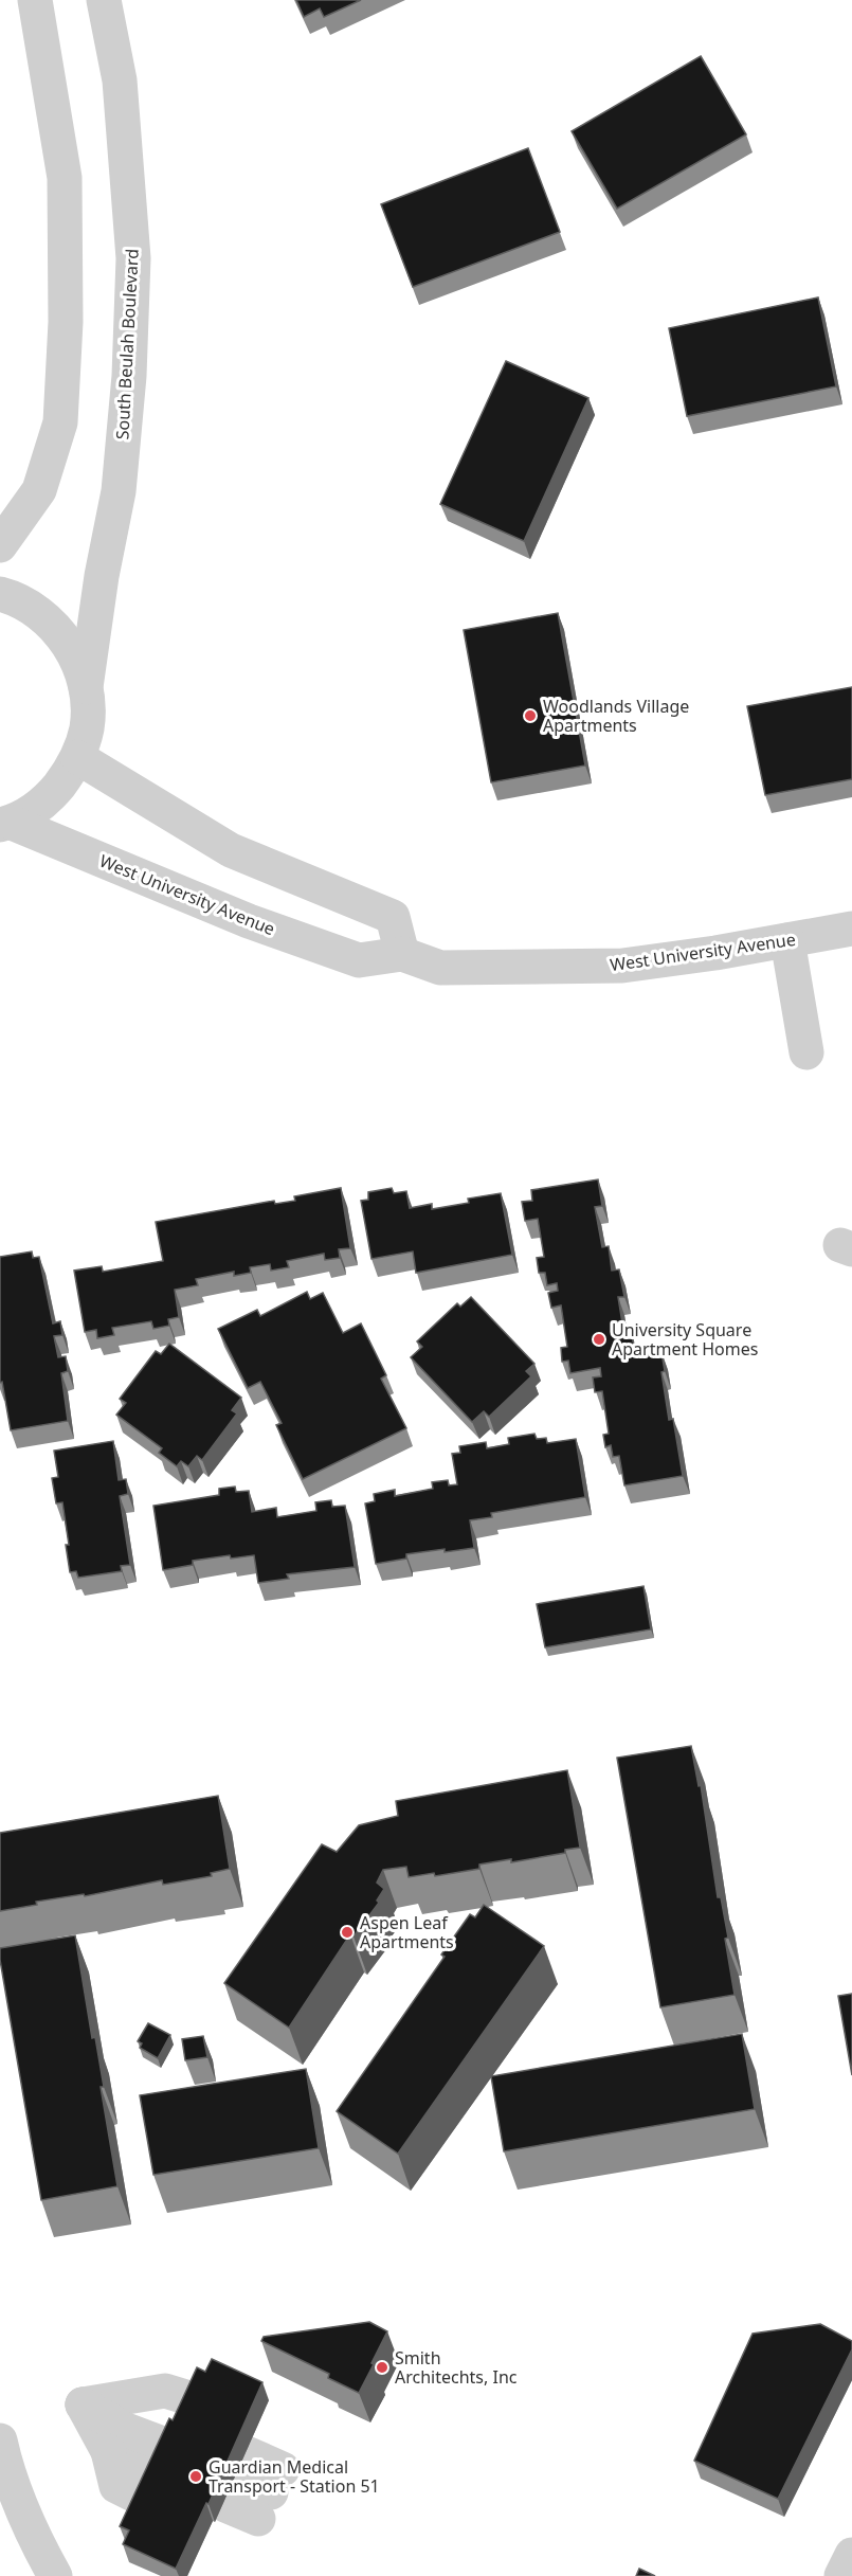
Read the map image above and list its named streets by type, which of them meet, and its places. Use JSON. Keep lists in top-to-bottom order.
{
  "streets": {
    "street": ["South Beulah Boulevard", "West University Avenue"]
  },
  "places": [
    "Woodlands Village Apartments",
    "University Square Apartment Homes",
    "Aspen Leaf Apartments",
    "Smith Architechts, Inc",
    "Guardian Medical Transport - Station 51"
  ]
}
